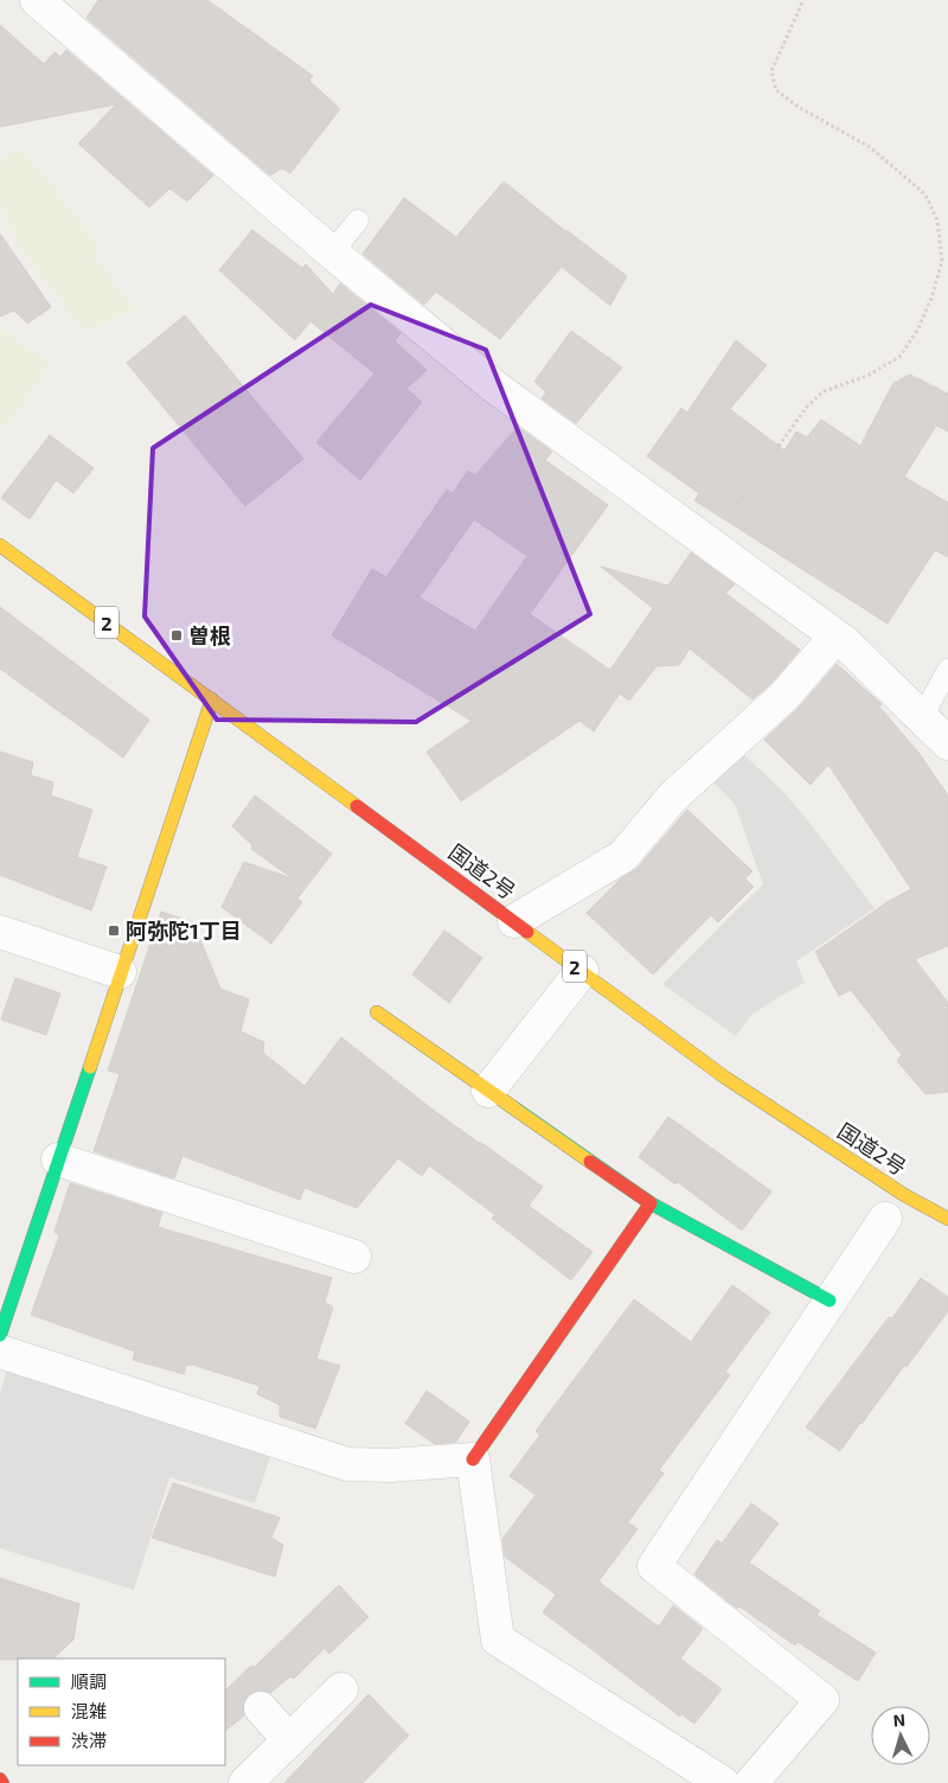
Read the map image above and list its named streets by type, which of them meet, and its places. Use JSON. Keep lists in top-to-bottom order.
{
  "streets": {
    "main road": ["2", "国道2号"]
  },
  "places": {
    "transit": ["曽根", "阿弥陀1丁目"]
  },
  "legend": ["順調", "混雑", "渋滞"],
  "north": "top"
}
